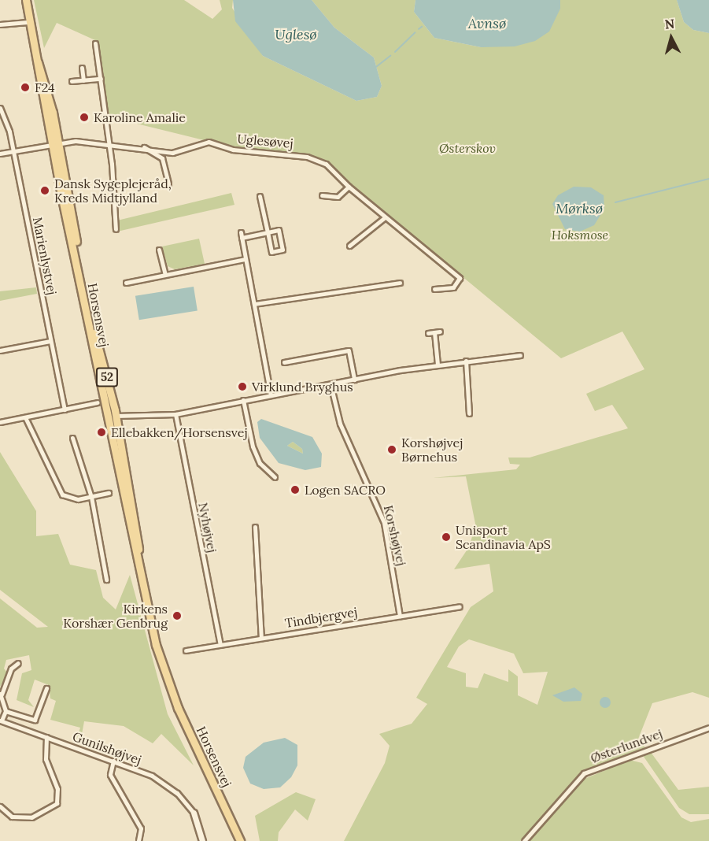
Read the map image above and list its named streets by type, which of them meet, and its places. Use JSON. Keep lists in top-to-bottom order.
{
  "streets": {
    "main road": ["Horsensvej", "52"],
    "street": [
      "Uglesøvej",
      "Marienlystvej",
      "Nyhøjvej",
      "Korshøjvej",
      "Tindbjergvej",
      "Østerlundvej",
      "Gunilshøjvej"
    ]
  },
  "crossings": [
    ["Uglesøvej", "Marienlystvej"],
    ["Uglesøvej", "Horsensvej"],
    ["Horsensvej", "52"],
    ["Nyhøjvej", "Tindbjergvej"],
    ["Korshøjvej", "Tindbjergvej"]
  ],
  "water": ["Avnsø", "Uglesø", "Mørksø"],
  "parks": ["Østerskov", "Hoksmose"],
  "places": [
    "F24",
    "Karoline Amalie",
    "Dansk Sygeplejeråd, Kreds Midtjylland",
    "Virklund Bryghus",
    "Ellebakken/Horsensvej",
    "Korshøjvej Børnehus",
    "Logen SACRO",
    "Unisport Scandinavia ApS",
    "Kirkens Korshær Genbrug"
  ],
  "north": "top"
}
